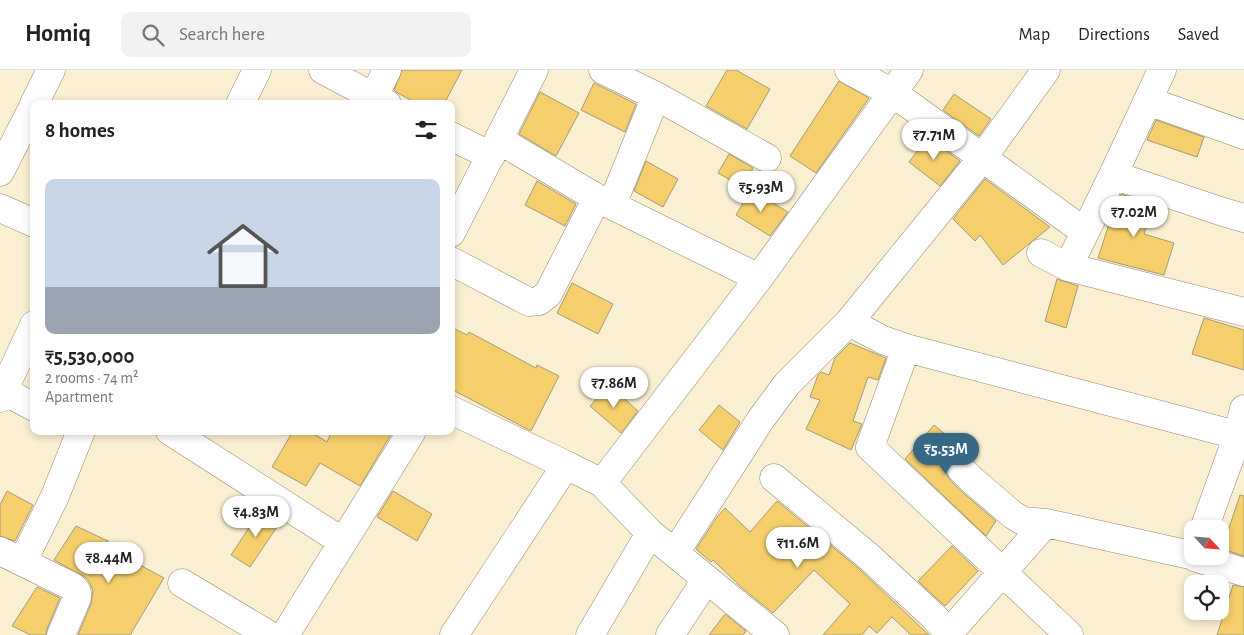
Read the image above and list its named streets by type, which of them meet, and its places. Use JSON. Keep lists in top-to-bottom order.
{
  "north": "bottom right",
  "page": {
    "header": "Homiq",
    "search": "Search here",
    "nav": ["Map", "Directions", "Saved"],
    "heading": "8 homes",
    "price": [
      "₹7.71M",
      "₹5.93M",
      "₹7.02M",
      "₹7.86M",
      "₹5.53M",
      "₹4.83M",
      "₹11.6M",
      "₹8.44M"
    ],
    "list": [
      {
        "name": "₹5,530,000",
        "note": "2 rooms · 74 m² · Apartment"
      }
    ]
  }
}
